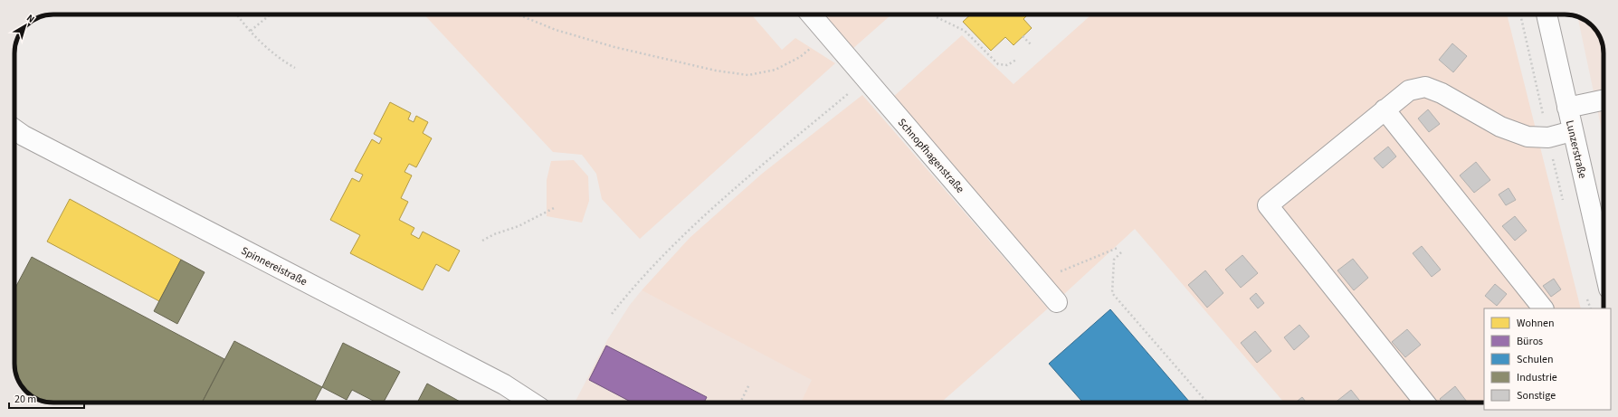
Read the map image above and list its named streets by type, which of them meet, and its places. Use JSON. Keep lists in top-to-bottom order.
{
  "streets": {
    "street": ["Lunzerstraße", "Schnopfhagenstraße", "Spinnereistraße"]
  },
  "legend": [
    "Wohnen",
    "Büros",
    "Schulen",
    "Industrie",
    "Sonstige"
  ],
  "scale_bar": "20 m",
  "north": "top right"
}
